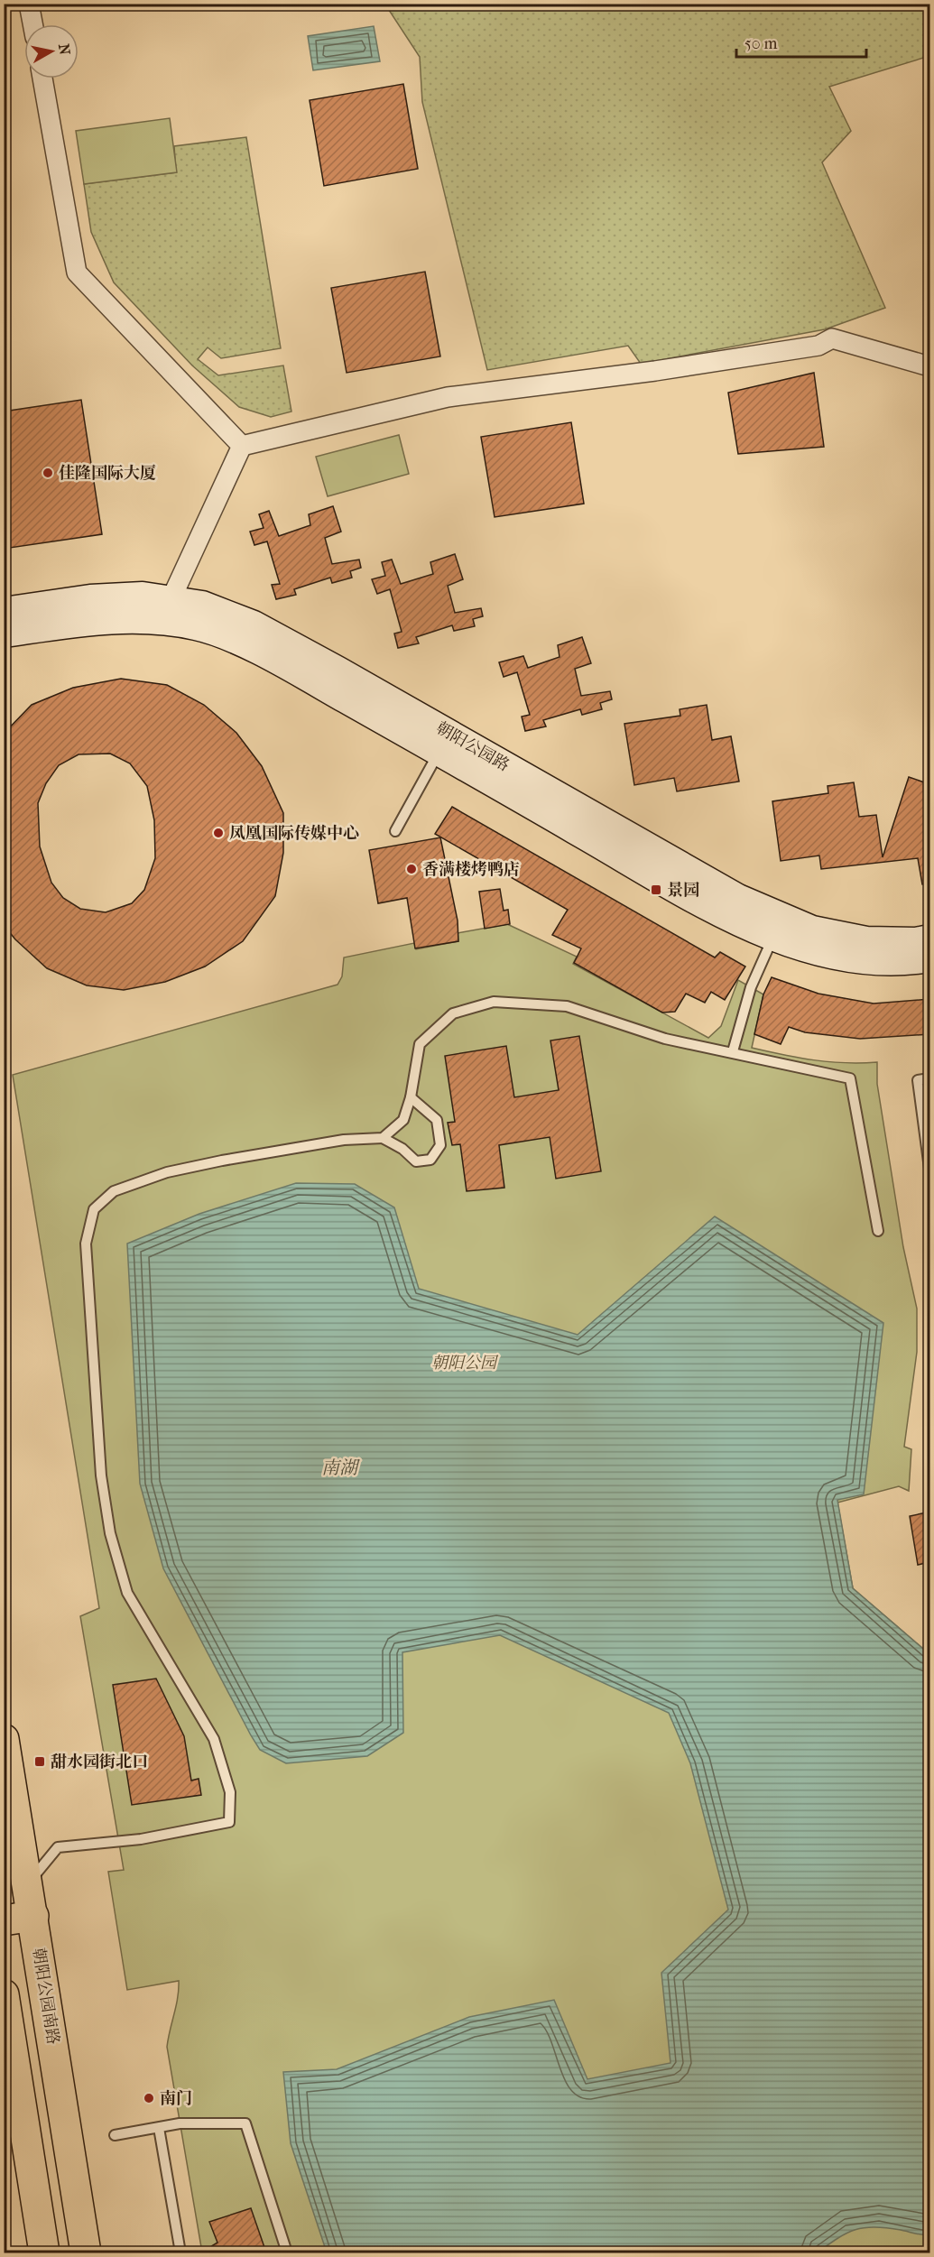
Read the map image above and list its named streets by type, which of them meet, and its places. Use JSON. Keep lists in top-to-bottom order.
{
  "streets": {
    "main road": ["朝阳公园路", "朝阳公园南路"]
  },
  "water": ["南湖"],
  "parks": ["朝阳公园"],
  "places": {
    "other": [
      "佳隆国际大厦",
      "凤凰国际传媒中心",
      "香满楼烤鸭店",
      "南门"
    ],
    "transit": ["景园", "甜水园街北口"]
  },
  "scale_bar": "50 m",
  "north": "right"
}
